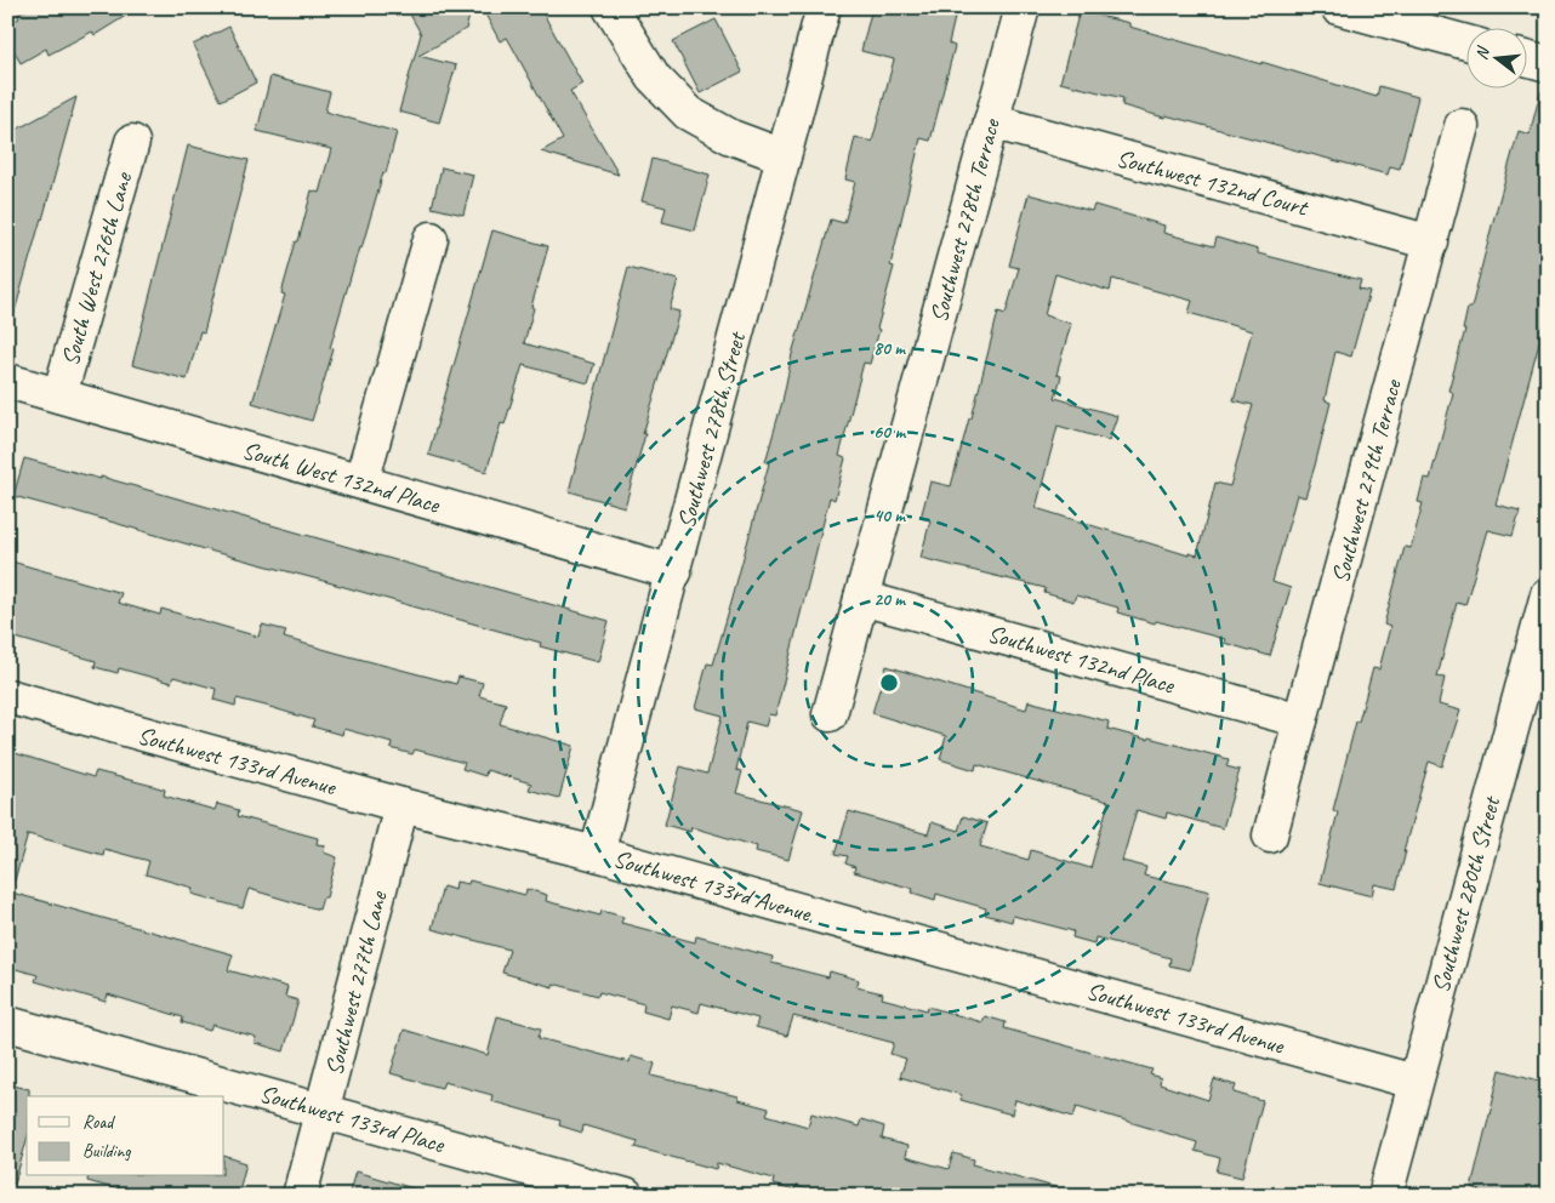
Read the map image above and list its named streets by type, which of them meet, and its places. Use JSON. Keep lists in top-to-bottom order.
{
  "streets": {
    "street": [
      "Southwest 132nd Court",
      "Southwest 278th Terrace",
      "South West 276th Lane",
      "Southwest 278th Street",
      "South West 132nd Place",
      "Southwest 279th Terrace",
      "Southwest 132nd Place",
      "Southwest 133rd Avenue",
      "Southwest 280th Street",
      "Southwest 277th Lane",
      "Southwest 133rd Place"
    ]
  },
  "crossings": [
    ["Southwest 132nd Court", "Southwest 278th Terrace"],
    ["Southwest 132nd Court", "Southwest 279th Terrace"],
    ["Southwest 278th Terrace", "Southwest 132nd Place"],
    ["South West 276th Lane", "South West 132nd Place"],
    ["Southwest 278th Street", "South West 132nd Place"],
    ["Southwest 278th Street", "Southwest 133rd Avenue"],
    ["Southwest 279th Terrace", "Southwest 132nd Place"],
    ["Southwest 133rd Avenue", "Southwest 280th Street"],
    ["Southwest 133rd Avenue", "Southwest 277th Lane"],
    ["Southwest 277th Lane", "Southwest 133rd Place"]
  ],
  "legend": ["Road", "Building"],
  "north": "left",
  "rings": [
    "80 m",
    "60 m",
    "40 m",
    "20 m"
  ]
}
